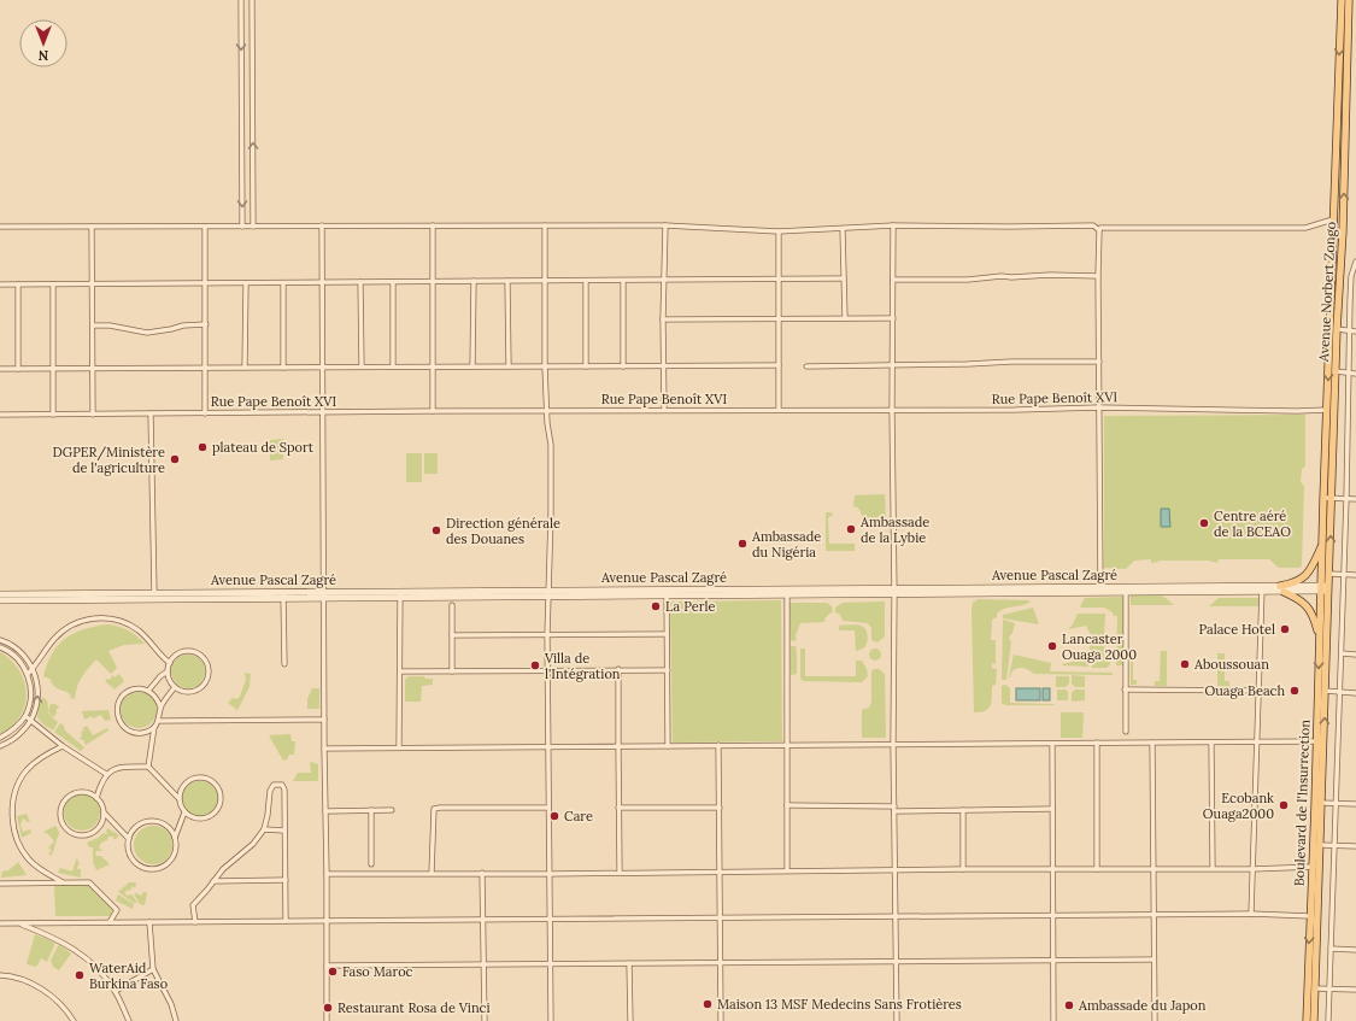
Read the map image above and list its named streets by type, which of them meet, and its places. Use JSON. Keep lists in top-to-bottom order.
{
  "streets": {
    "main road": ["Avenue Norbert Zongo", "Avenue Pascal Zagré", "Boulevard de l'Insurrection"],
    "street": ["Rue Pape Benoît XVI"]
  },
  "crossings": [
    ["Avenue Norbert Zongo", "Rue Pape Benoît XVI"],
    ["Avenue Norbert Zongo", "Avenue Pascal Zagré"],
    ["Avenue Norbert Zongo", "Boulevard de l'Insurrection"],
    ["Avenue Pascal Zagré", "Boulevard de l'Insurrection"]
  ],
  "places": [
    "plateau de Sport",
    "DGPER/Ministère de l'agriculture",
    "Centre aéré de la BCEAO",
    "Ambassade de la Lybie",
    "Direction générale des Douanes",
    "Ambassade du Nigéria",
    "La Perle",
    "Palace Hotel",
    "Lancaster Ouaga 2000",
    "Aboussouan",
    "Villa de l'Intégration",
    "Ouaga Beach",
    "Ecobank Ouaga2000",
    "Care",
    "Faso Maroc",
    "WaterAid Burkina Faso",
    "Maison 13 MSF Medecins Sans Frotières",
    "Ambassade du Japon",
    "Restaurant Rosa de Vinci"
  ],
  "north": "bottom"
}
